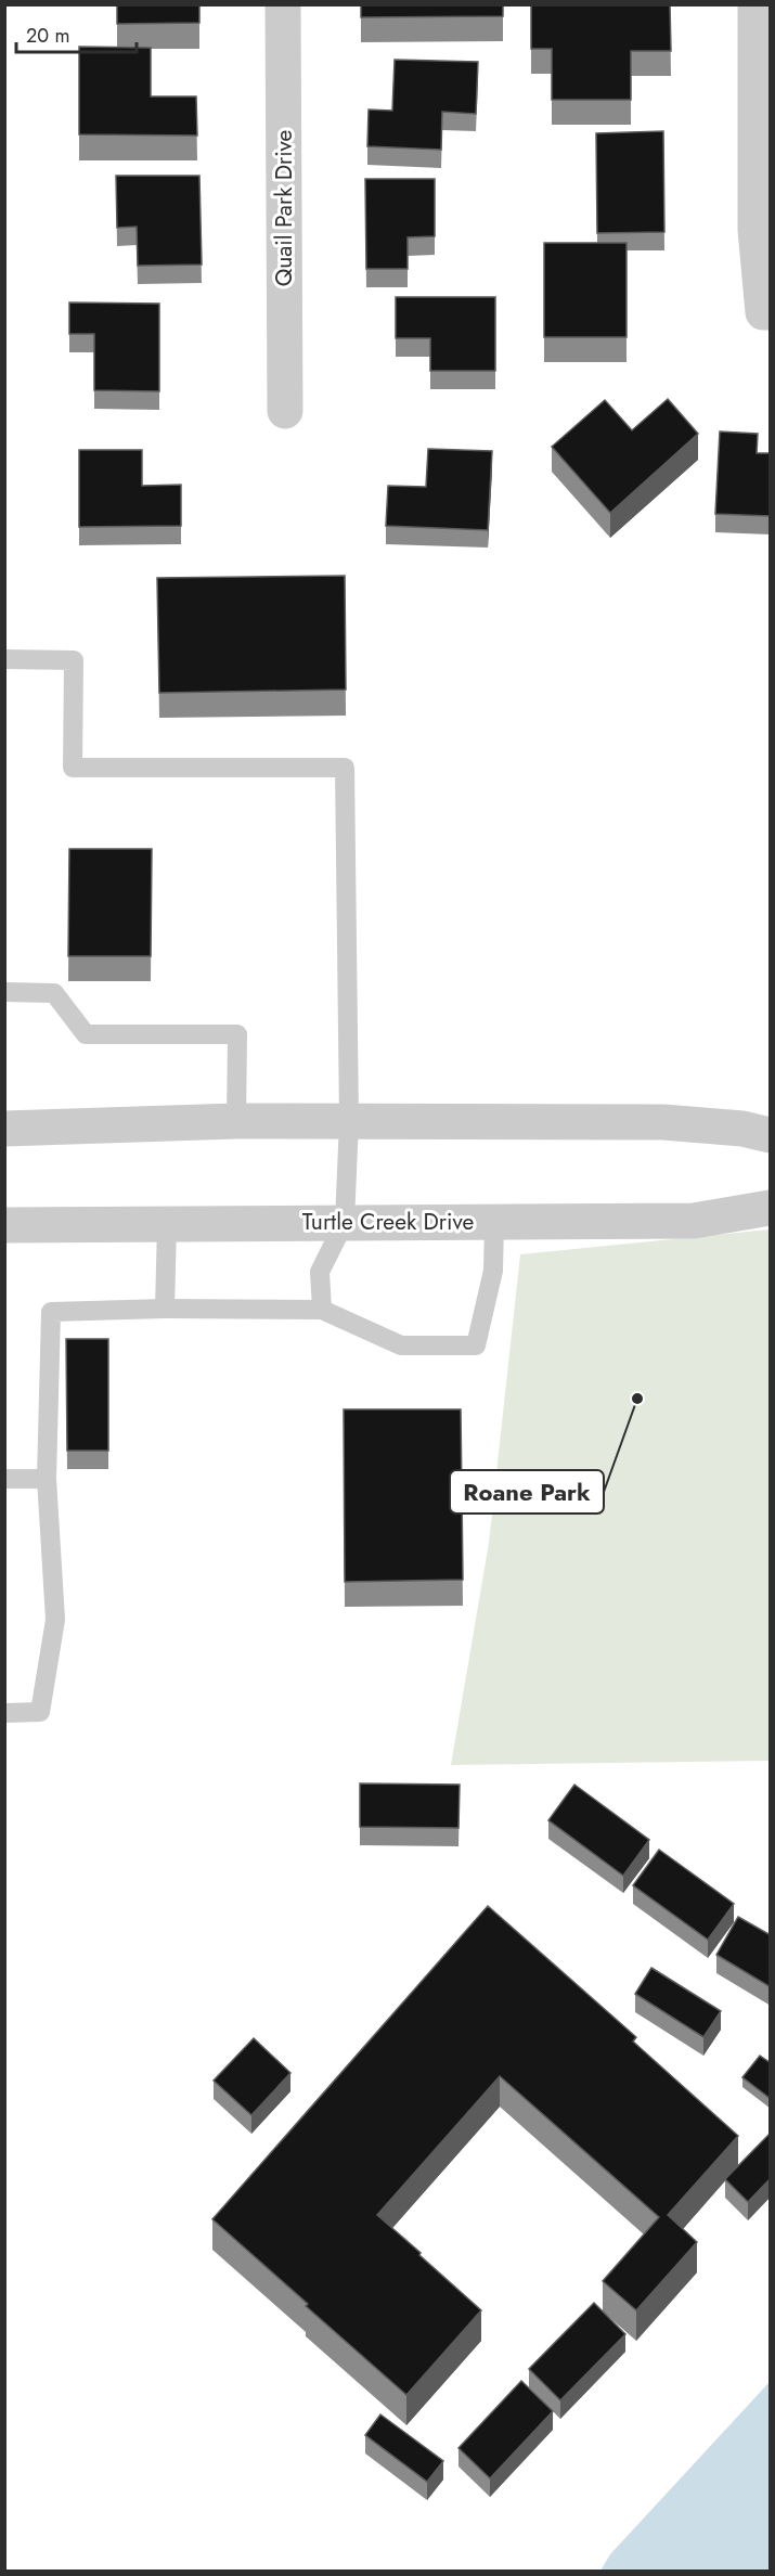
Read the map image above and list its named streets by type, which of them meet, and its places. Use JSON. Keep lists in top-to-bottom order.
{
  "streets": {
    "street": ["Quail Park Drive", "Turtle Creek Drive"]
  },
  "places": ["Roane Park"],
  "scale_bar": "20 m"
}
